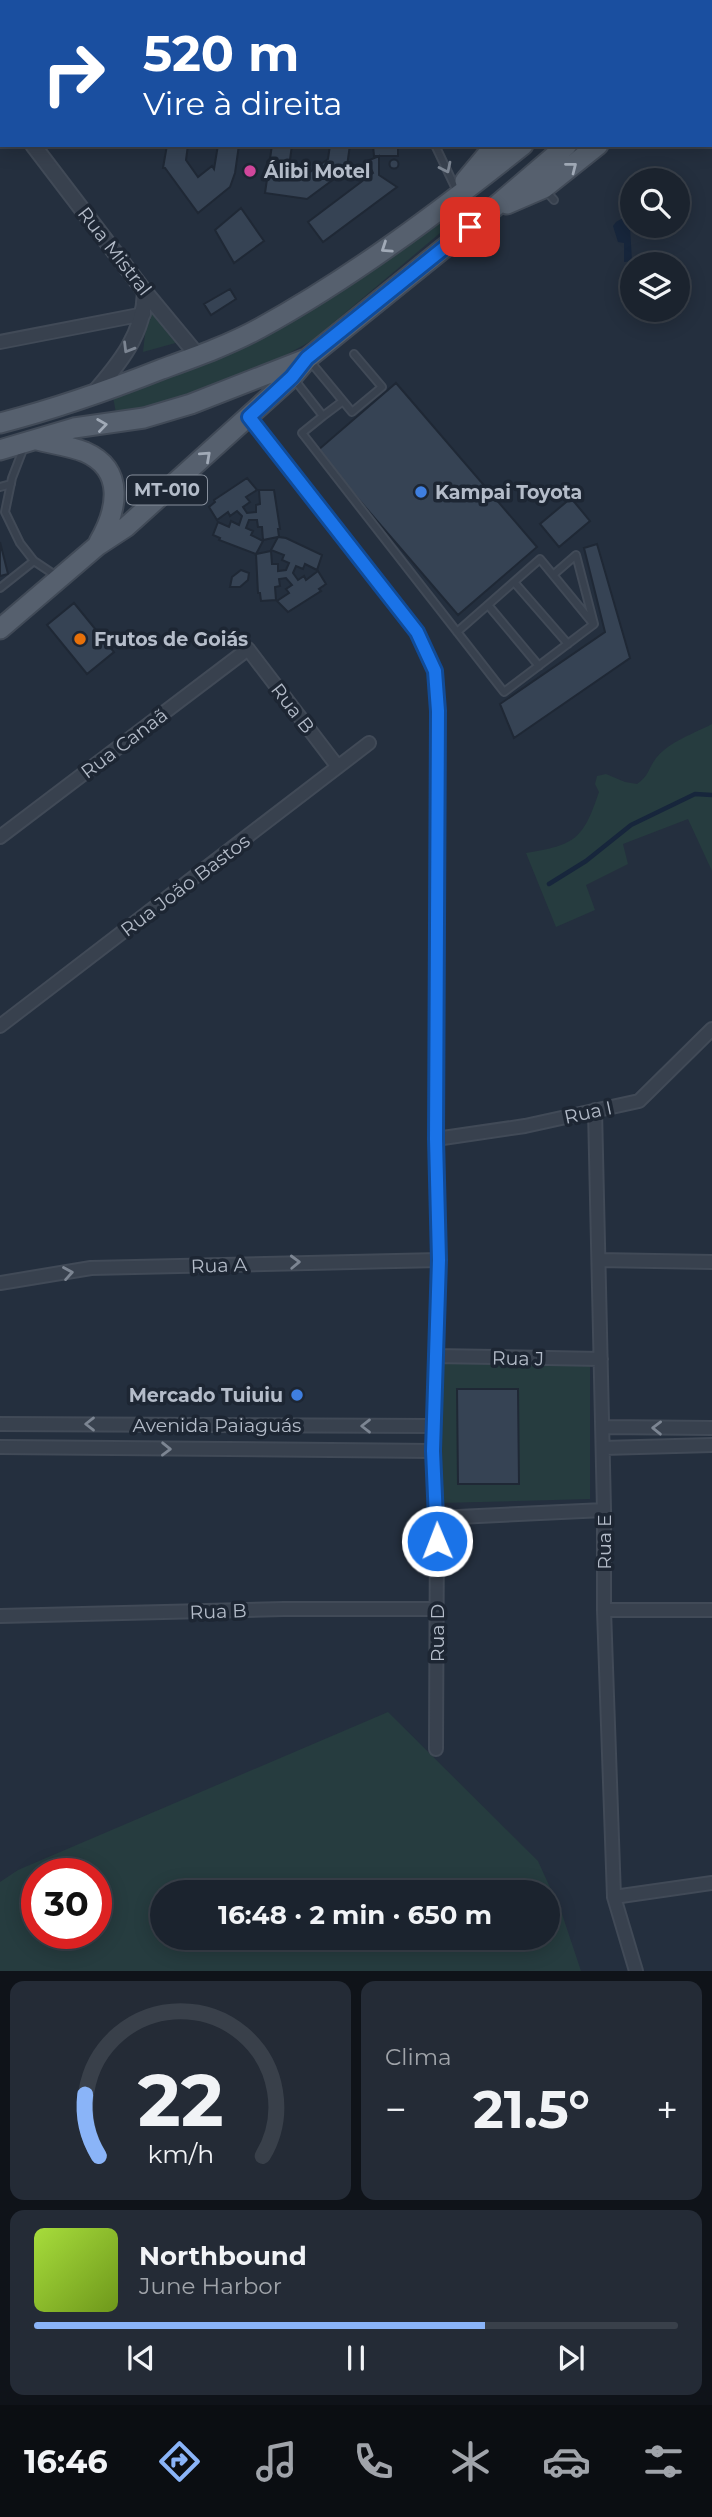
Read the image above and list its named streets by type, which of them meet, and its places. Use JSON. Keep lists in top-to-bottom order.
{
  "streets": {
    "main road": ["MT-010"],
    "street": [
      "Rua Mistral",
      "Rua B",
      "Rua Canaã",
      "Rua João Bastos",
      "Rua I",
      "Rua A",
      "Rua J",
      "Avenida Paiaguás",
      "Rua E",
      "Rua D"
    ]
  },
  "crossings": [
    ["Rua B", "Rua Canaã"],
    ["Rua B", "Rua João Bastos"],
    ["Rua B", "Rua D"],
    ["Rua I", "Rua E"],
    ["Rua J", "Rua E"]
  ],
  "one_way": ["Rua A"],
  "places": [
    "Álibi Motel",
    "Kampai Toyota",
    "Frutos de Goiás",
    "Mercado Tuiuiu"
  ],
  "page": {
    "turn": ["520 m", "Vire à direita"],
    "limit": "30",
    "trip": "16:48 · 2 min · 650 m",
    "tile": "Clima",
    "heat": ["−", "21.5°", "+"],
    "song": ["Northbound", "June Harbor"],
    "tabs": "16:46",
    "gauge": ["22", "km/h"]
  }
}
